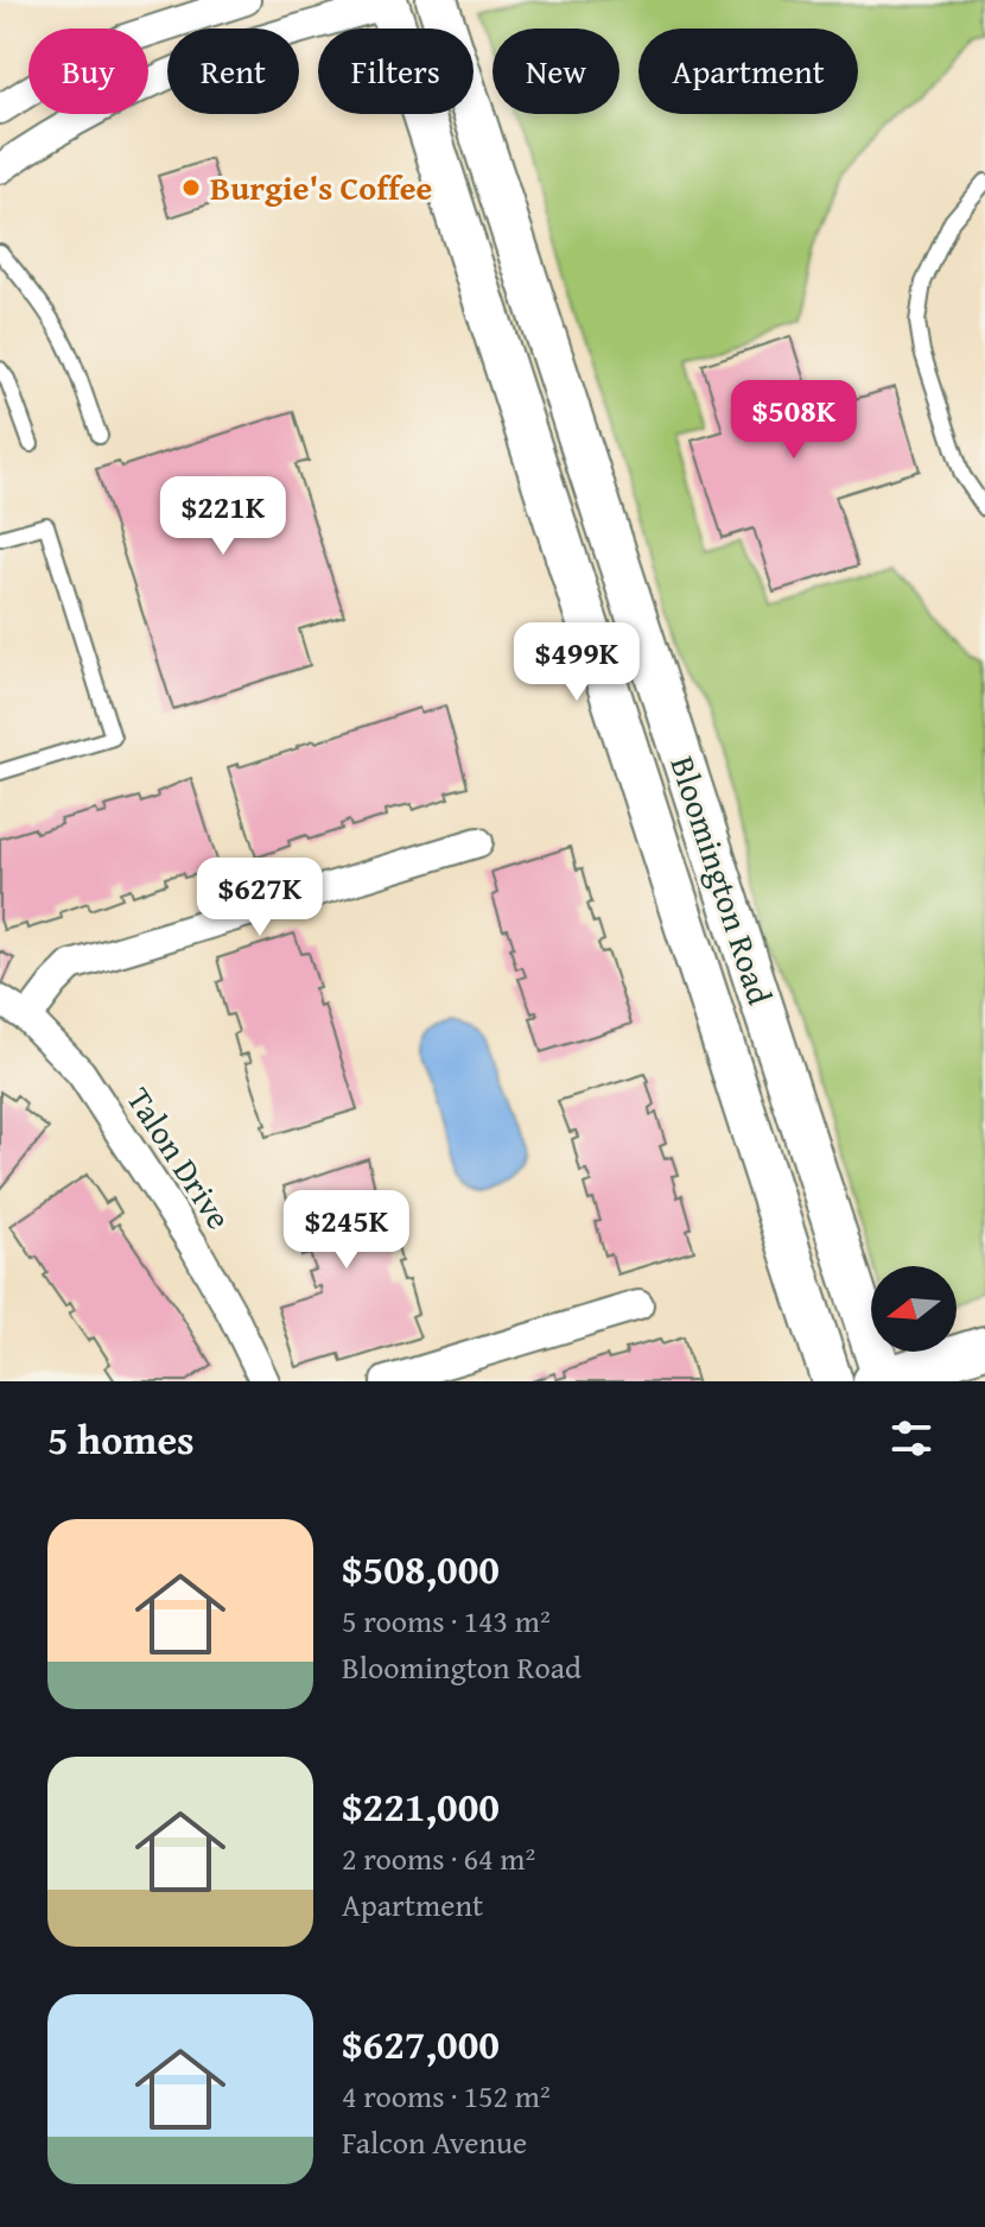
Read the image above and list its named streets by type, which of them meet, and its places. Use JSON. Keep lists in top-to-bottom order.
{
  "streets": {
    "main road": ["Bloomington Road"],
    "street": ["Talon Drive"]
  },
  "places": ["Burgie's Coffee"],
  "north": "left",
  "page": {
    "chip": [
      "Buy",
      "Rent",
      "Filters",
      "New",
      "Apartment"
    ],
    "price": [
      "$508K",
      "$221K",
      "$499K",
      "$627K",
      "$245K"
    ],
    "heading": "5 homes",
    "list": [
      {
        "name": "$508,000",
        "note": "5 rooms · 143 m² · Bloomington Road"
      },
      {
        "name": "$221,000",
        "note": "2 rooms · 64 m² · Apartment"
      },
      {
        "name": "$627,000",
        "note": "4 rooms · 152 m² · Falcon Avenue"
      }
    ]
  }
}
